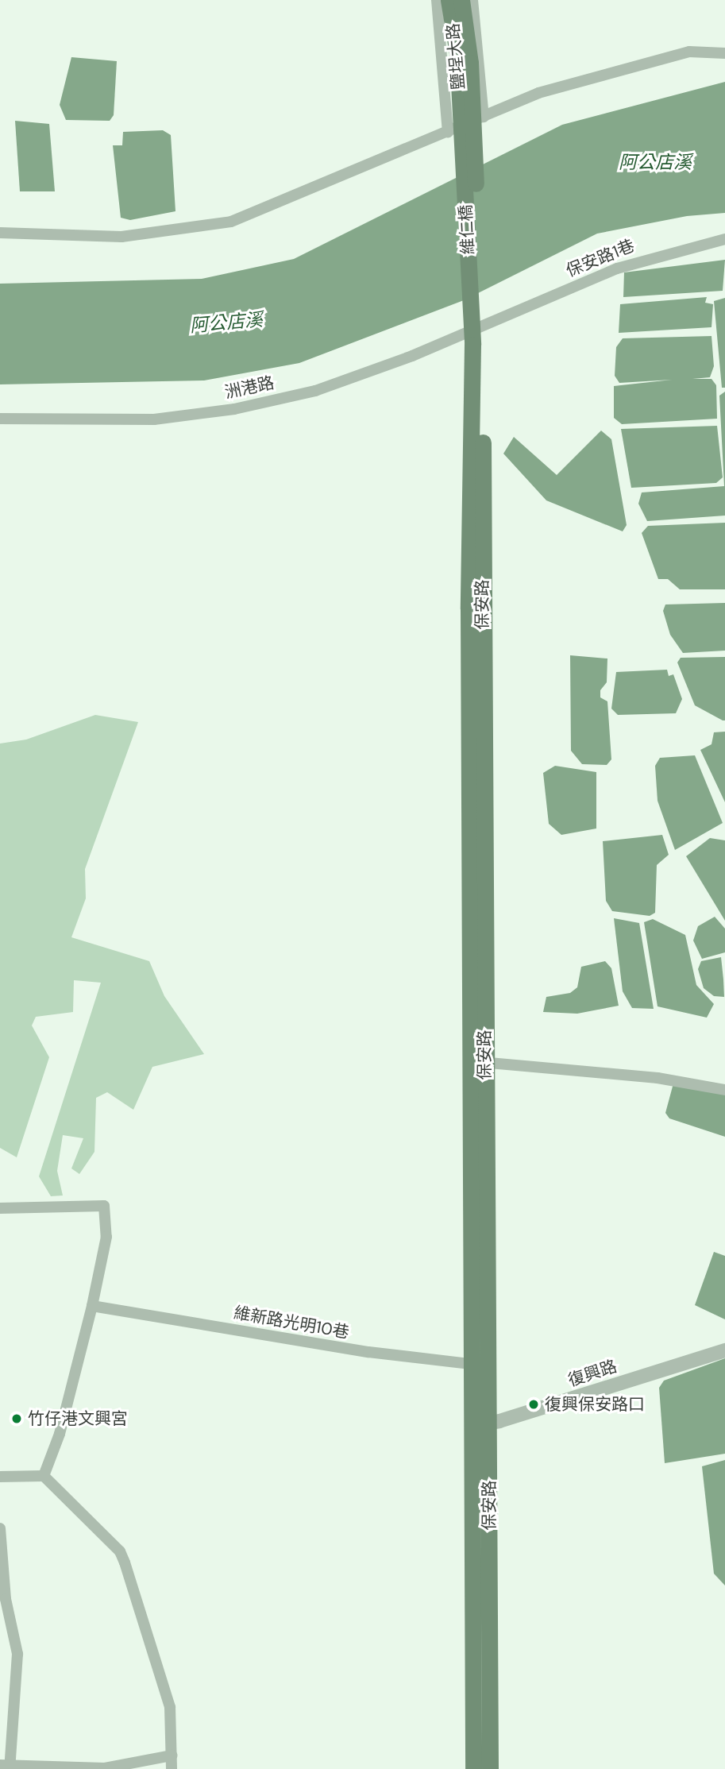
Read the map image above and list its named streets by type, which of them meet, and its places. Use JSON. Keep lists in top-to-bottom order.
{
  "streets": {
    "main road": ["鹽埕大路", "維仁橋", "保安路"],
    "street": [
      "保安路1巷",
      "洲港路",
      "維新路光明10巷",
      "復興路"
    ]
  },
  "crossings": [
    ["鹽埕大路", "維仁橋"],
    ["維仁橋", "保安路"],
    ["保安路1巷", "洲港路"],
    ["保安路", "維新路光明10巷"],
    ["保安路", "復興路"]
  ],
  "water": ["阿公店溪"],
  "places": ["復興保安路口", "竹仔港文興宮"]
}
